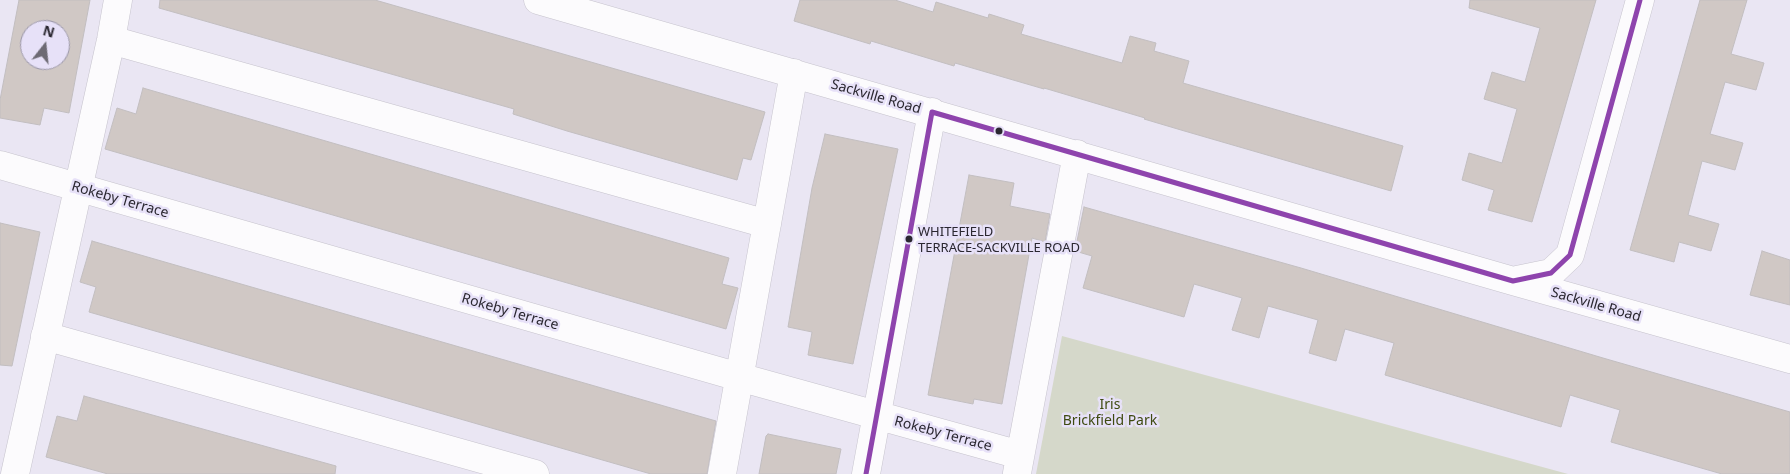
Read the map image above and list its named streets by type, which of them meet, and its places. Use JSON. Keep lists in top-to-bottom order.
{
  "streets": {
    "street": ["Sackville Road", "Rokeby Terrace"]
  },
  "parks": ["Iris Brickfield Park"],
  "places": ["WHITEFIELD TERRACE-SACKVILLE ROAD"],
  "north": "top"
}
